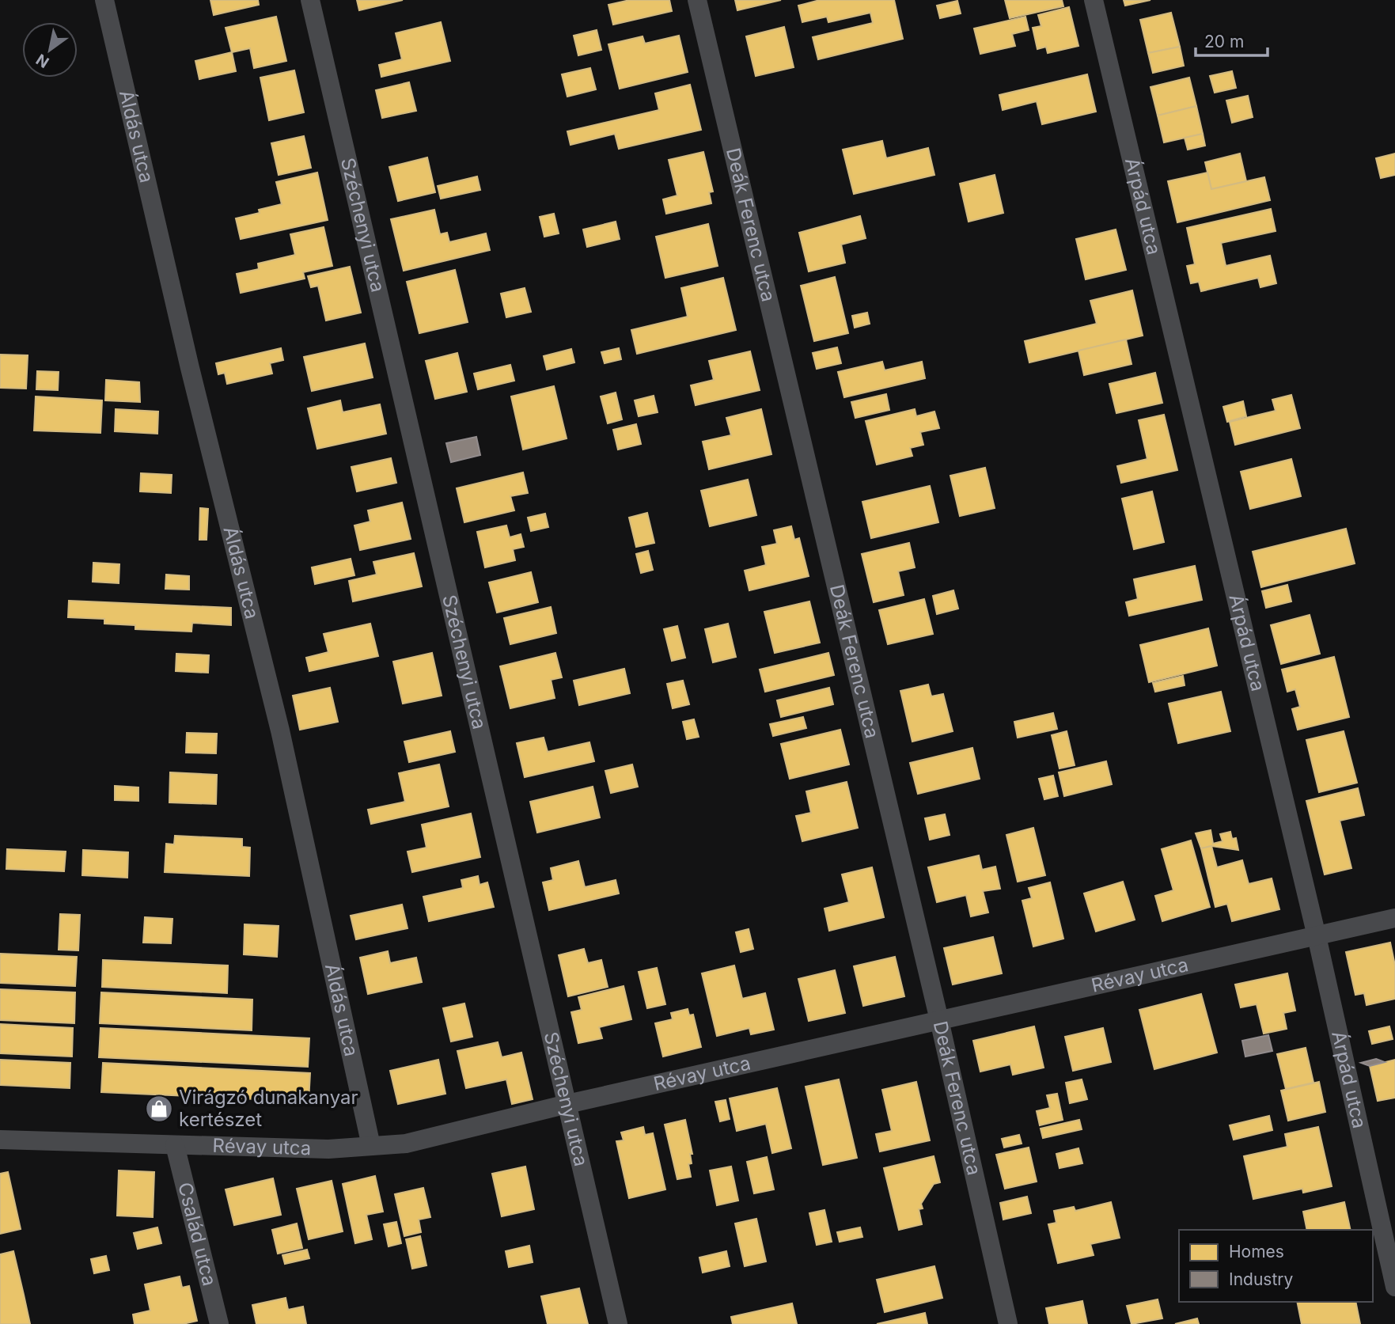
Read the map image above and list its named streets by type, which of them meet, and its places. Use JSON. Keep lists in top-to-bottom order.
{
  "streets": {
    "street": [
      "Áldás utca",
      "Árpád utca",
      "Széchenyi utca",
      "Deák Ferenc utca",
      "Révay utca",
      "Család utca"
    ]
  },
  "crossings": [
    ["Áldás utca", "Révay utca"],
    ["Árpád utca", "Révay utca"],
    ["Széchenyi utca", "Révay utca"],
    ["Deák Ferenc utca", "Révay utca"],
    ["Révay utca", "Család utca"]
  ],
  "places": {
    "shop": ["Virágzó dunakanyar kertészet"]
  },
  "legend": ["Homes", "Industry"],
  "scale_bar": "20 m",
  "north": "bottom left"
}
